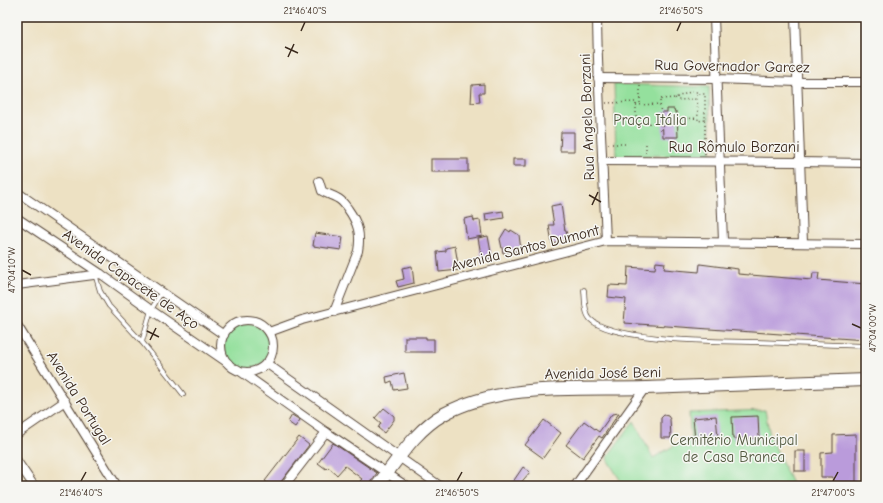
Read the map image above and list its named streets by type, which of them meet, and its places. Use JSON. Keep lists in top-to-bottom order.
{
  "streets": {
    "main road": ["Avenida José Beni"],
    "street": [
      "Rua Governador Garcez",
      "Rua Angelo Borzani",
      "Rua Rômulo Borzani",
      "Avenida Santos Dumont",
      "Avenida Capacete de Aço",
      "Avenida Portugal"
    ]
  },
  "crossings": [
    ["Rua Governador Garcez", "Rua Angelo Borzani"],
    ["Rua Angelo Borzani", "Rua Rômulo Borzani"],
    ["Rua Angelo Borzani", "Avenida Santos Dumont"],
    ["Avenida Santos Dumont", "Avenida Capacete de Aço"]
  ],
  "parks": ["Praça Itália", "Cemitério Municipal de Casa Branca"],
  "coordinates": [
    "21°46'40\"S",
    "21°46'50\"S",
    "47°04'10\"W",
    "47°04'00\"W",
    "21°47'00\"S"
  ]
}
